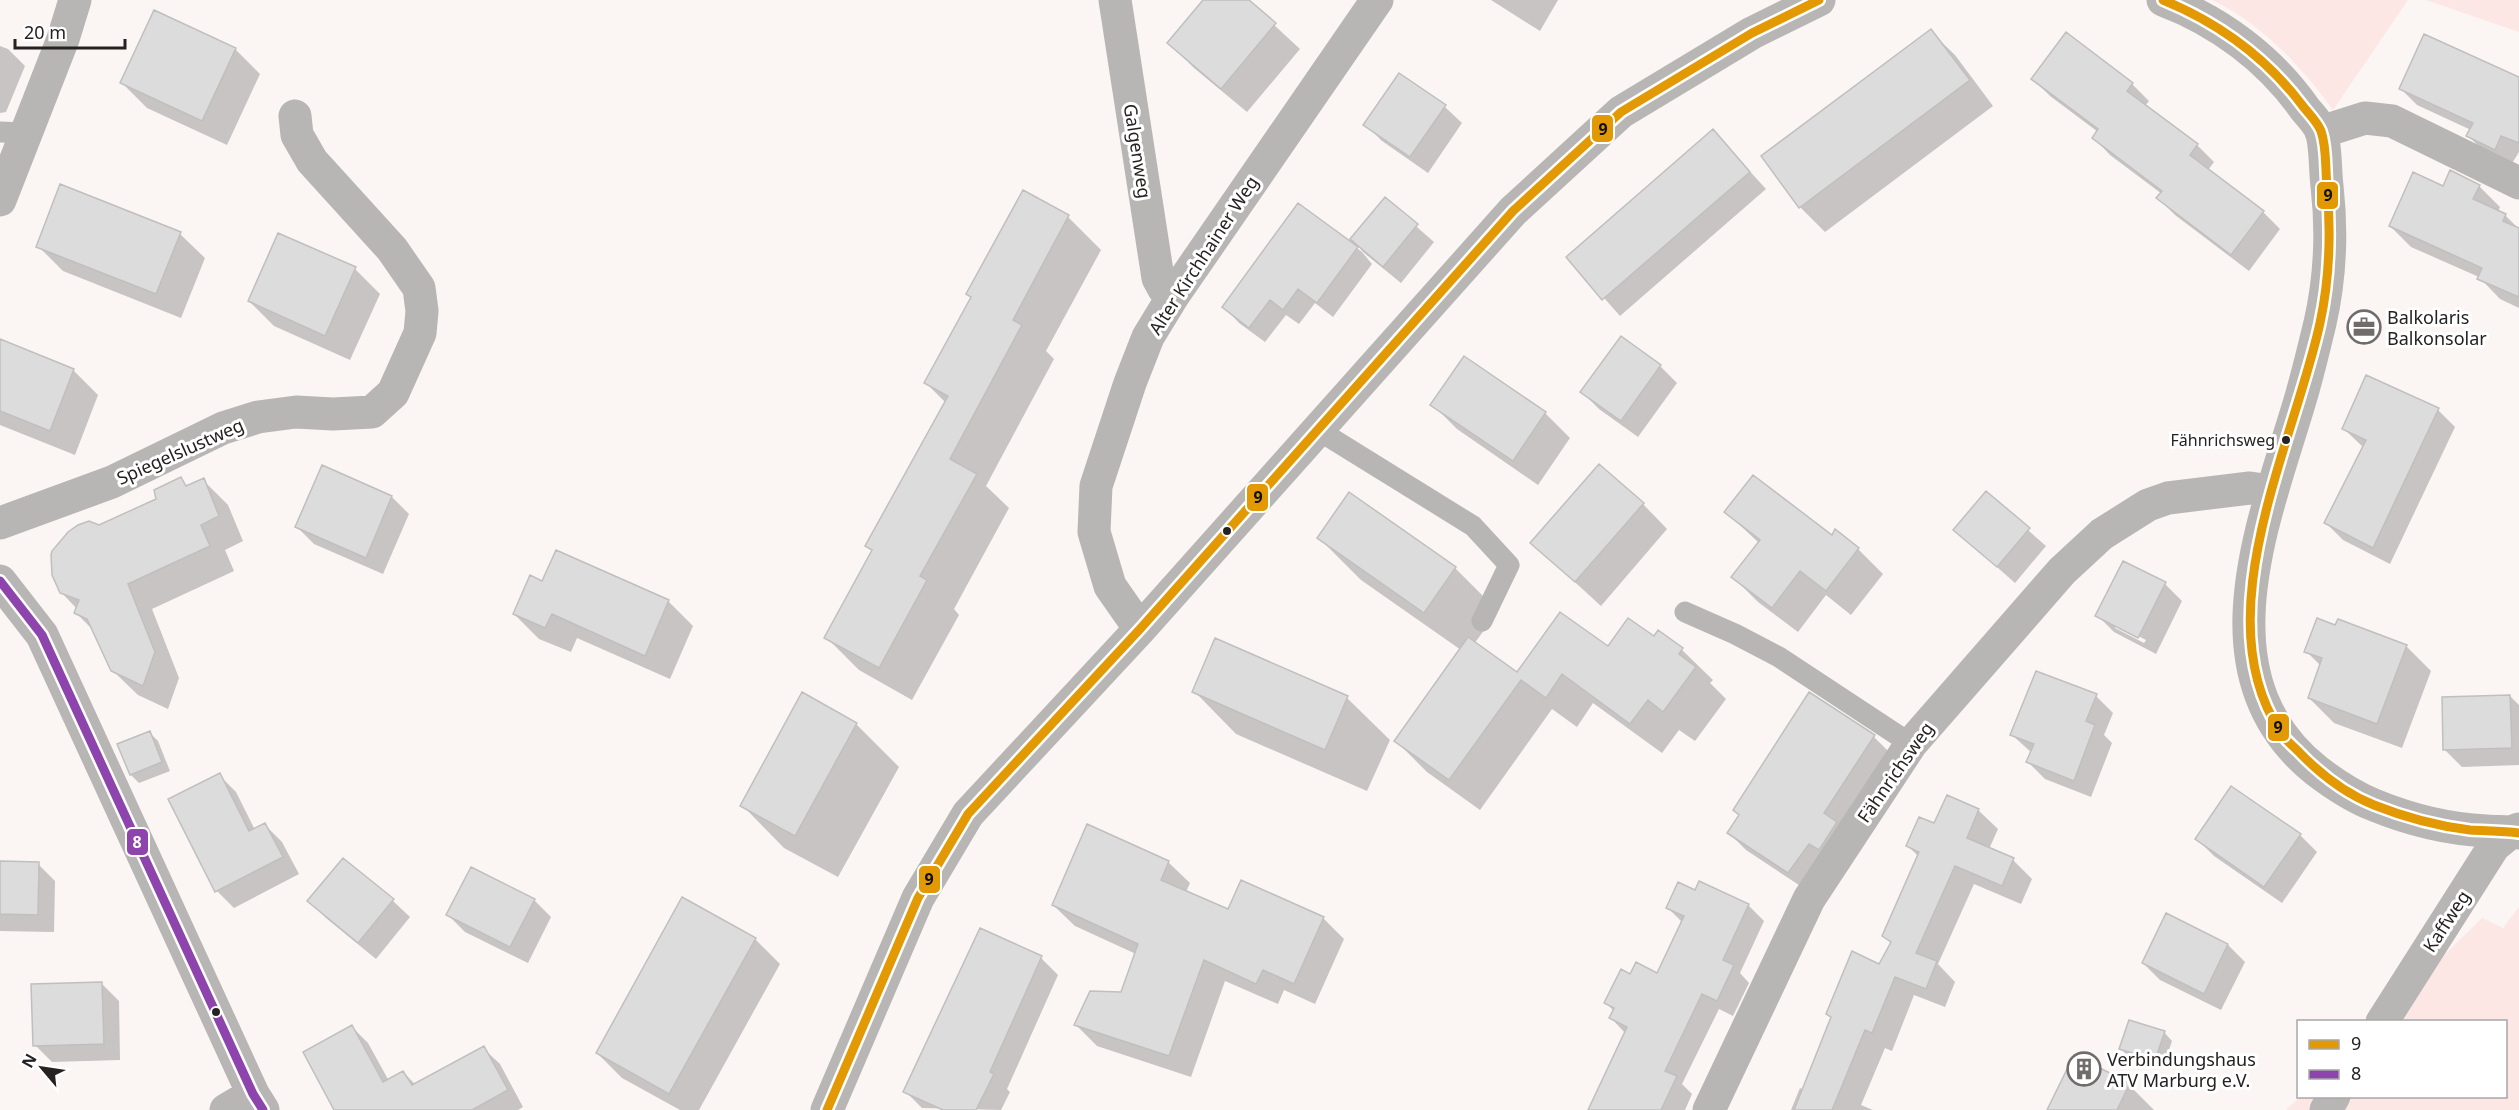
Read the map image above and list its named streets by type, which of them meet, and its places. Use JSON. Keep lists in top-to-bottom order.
{
  "streets": {
    "street": [
      "Galgenweg",
      "Alter Kirchhainer Weg",
      "Spiegelslustweg",
      "Fähnrichsweg",
      "Kaffweg"
    ]
  },
  "crossings": [
    ["Galgenweg", "Alter Kirchhainer Weg"]
  ],
  "places": {
    "office": ["Balkolaris Balkonsolar"],
    "other": ["Fähnrichsweg"],
    "building": ["Verbindungshaus ATV Marburg e.V."]
  },
  "lines": ["transit line 9", "transit line 8"],
  "legend": ["9", "8"],
  "scale_bar": "20 m",
  "north": "top left"
}
